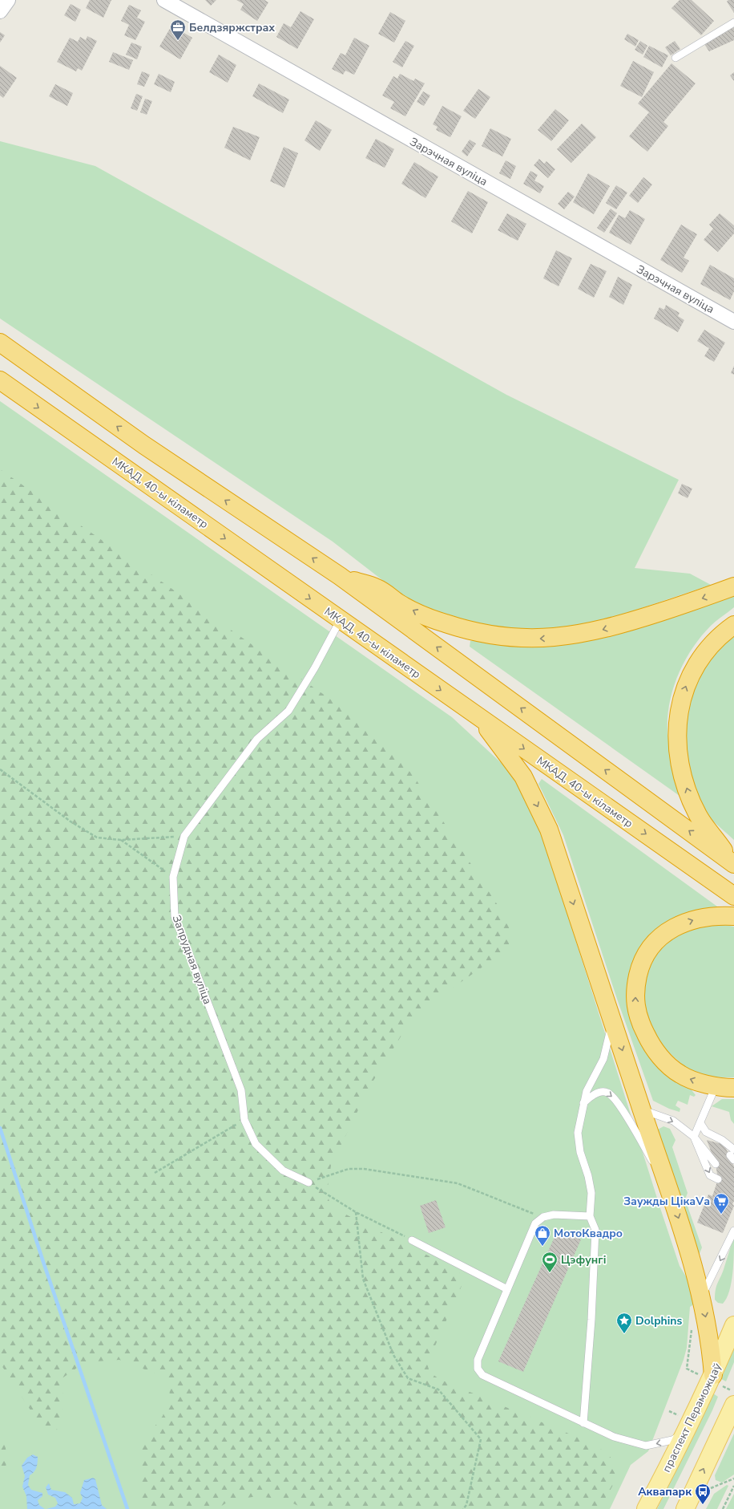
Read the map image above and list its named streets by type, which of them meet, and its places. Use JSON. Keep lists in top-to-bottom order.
{
  "streets": {
    "highway": ["МКАД, 40-ы кіламетр"],
    "main road": ["праспект Пераможцаў"],
    "street": ["Зарэчная вуліца"],
    "lane": ["Запрудная вуліца"]
  },
  "crossings": [
    ["МКАД, 40-ы кіламетр", "Запрудная вуліца"]
  ],
  "places": {
    "office": ["Белдзяржстрах"],
    "supermarket": ["Заужды ЦікаVа"],
    "shop": ["МотоКвадро"],
    "sports": ["Цэфунгі"],
    "place": ["Dolphins"],
    "bus stop": ["Аквапарк"]
  }
}
